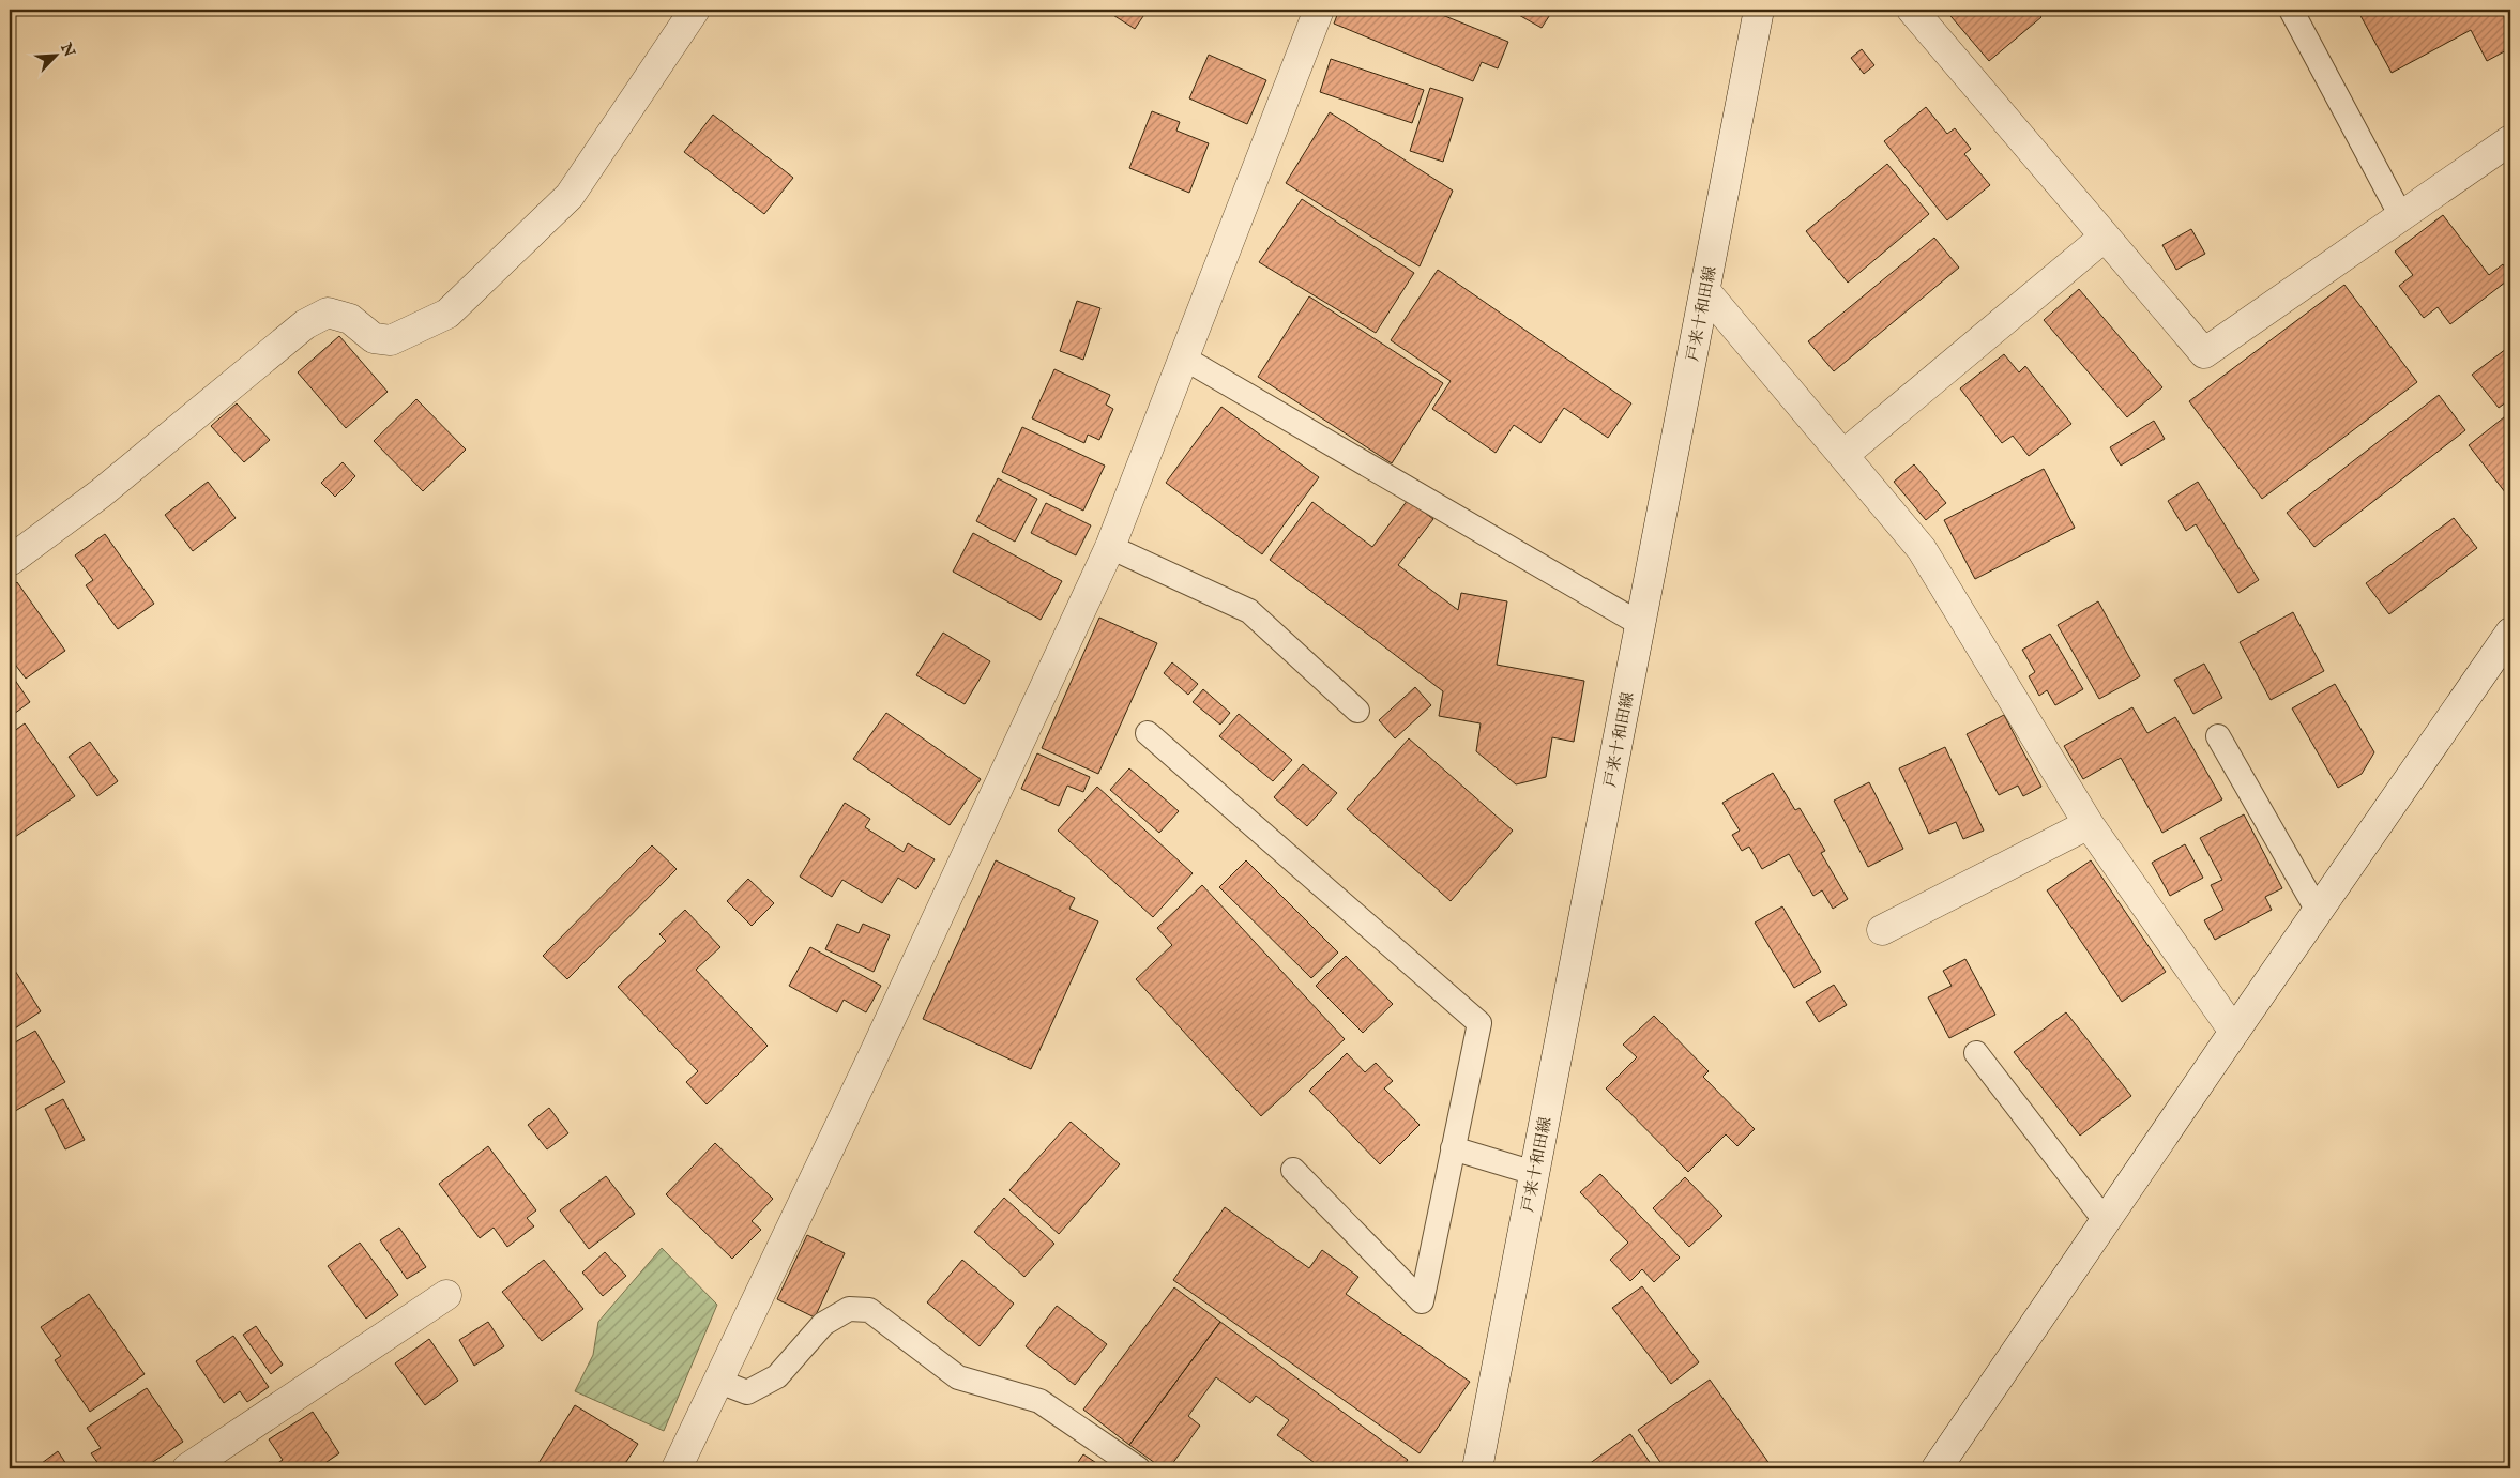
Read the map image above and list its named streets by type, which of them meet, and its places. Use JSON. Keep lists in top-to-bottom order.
{
  "streets": {
    "street": ["戸来十和田線"]
  },
  "north": "top right"
}
